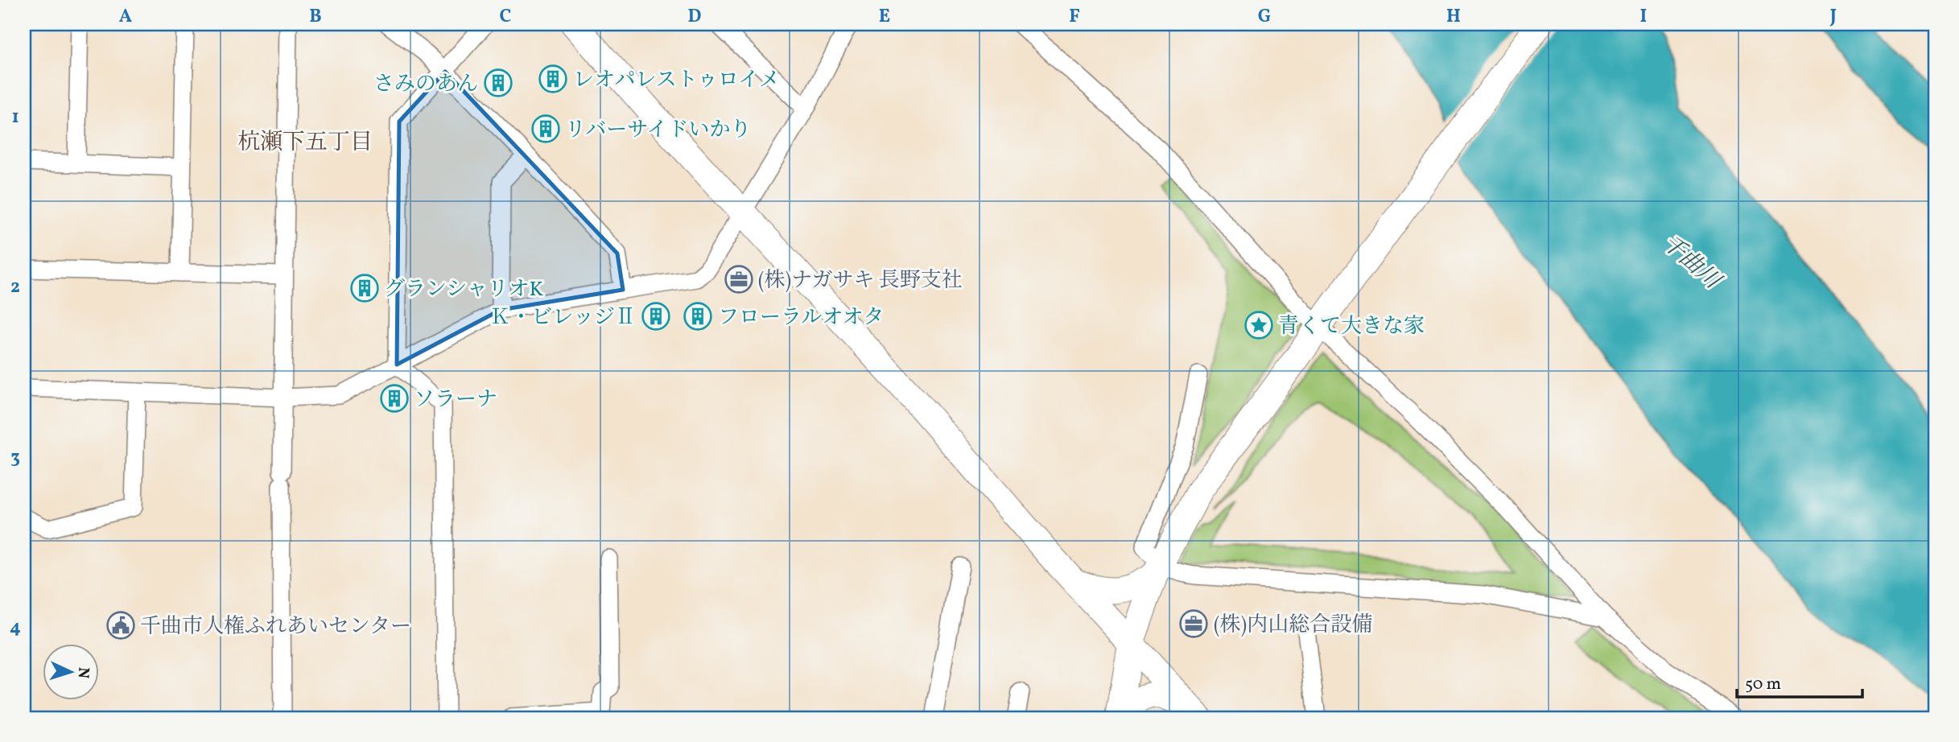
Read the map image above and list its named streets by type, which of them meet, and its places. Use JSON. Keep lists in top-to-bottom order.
{
  "districts": ["杭瀬下五丁目"],
  "water": ["千曲川"],
  "places": {
    "building": [
      "レオパレストゥロイメ",
      "さみのあん",
      "リバーサイドいかり",
      "グランシャリオK",
      "Ｋ・ビレッジⅡ",
      "フローラルオオタ",
      "ソラーナ"
    ],
    "office": ["(株)ナガサキ 長野支社", "(株)内山総合設備"],
    "place": ["青くて大きな家"],
    "public building": ["千曲市人権ふれあいセンター"]
  },
  "scale_bar": "50 m",
  "north": "right",
  "grid": {
    "columns": [
      "A",
      "B",
      "C",
      "D",
      "E",
      "F",
      "G",
      "H",
      "I",
      "J"
    ],
    "rows": [
      "1",
      "2",
      "3",
      "4"
    ]
  }
}
